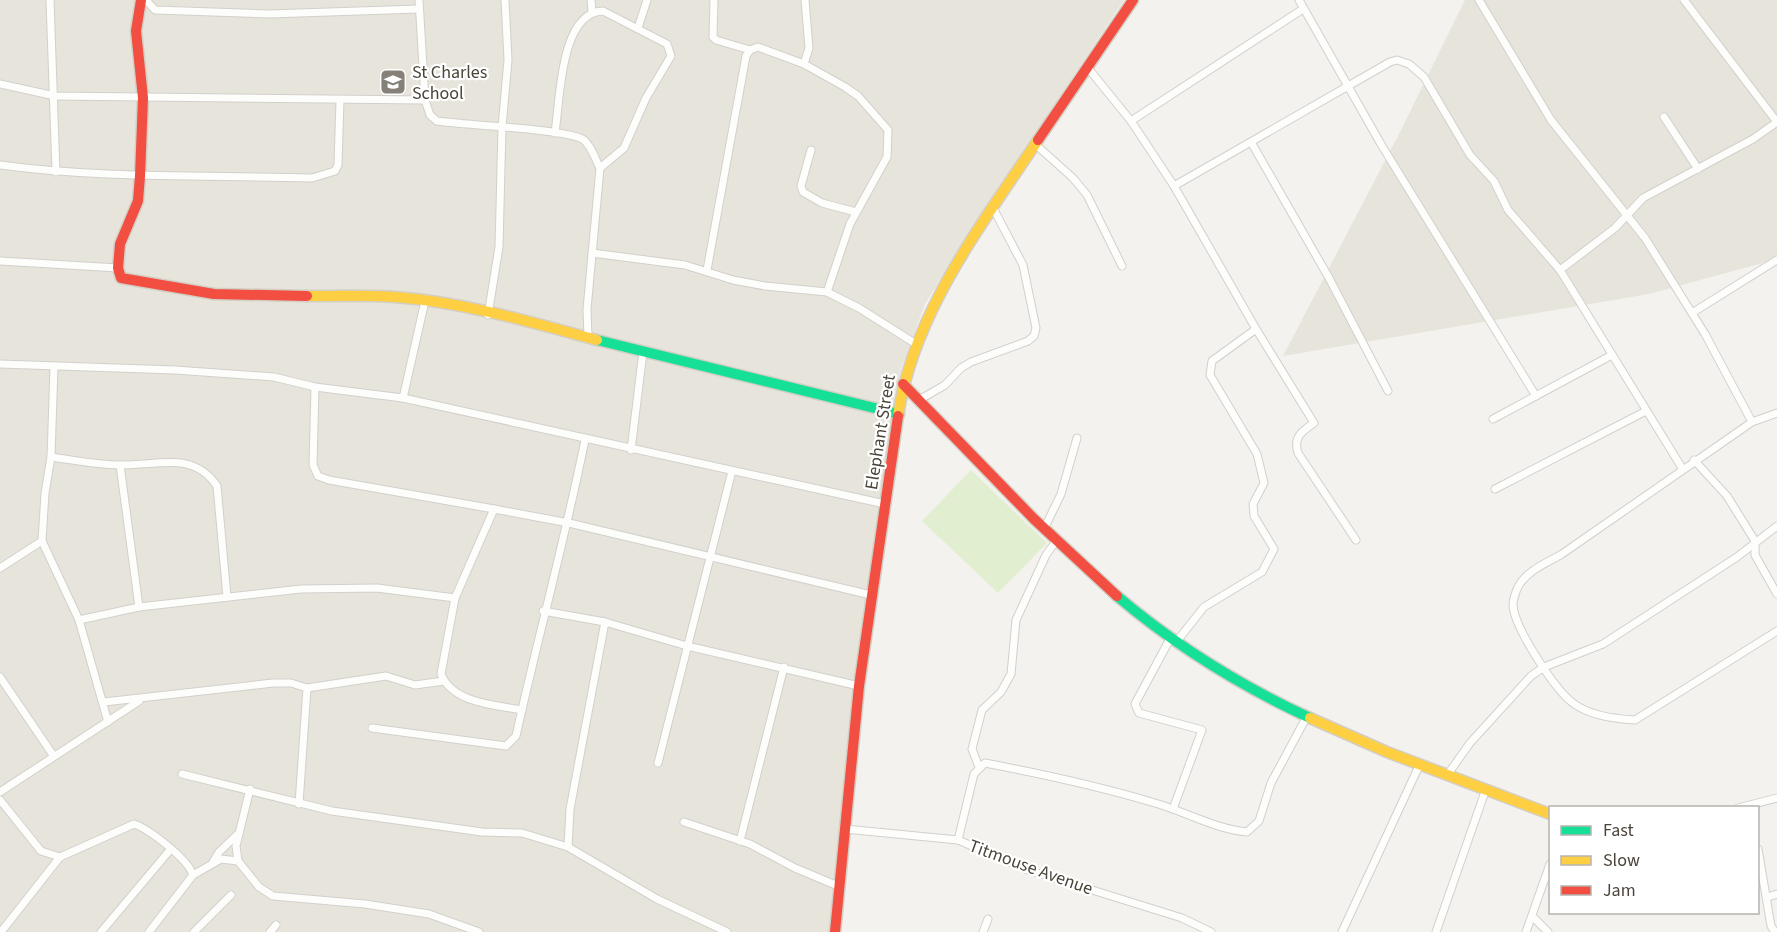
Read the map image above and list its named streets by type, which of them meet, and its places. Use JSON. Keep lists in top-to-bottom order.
{
  "streets": {
    "street": ["Elephant Street", "Titmouse Avenue"]
  },
  "crossings": [
    ["Elephant Street", "Titmouse Avenue"]
  ],
  "places": {
    "school or university": ["St Charles School"]
  },
  "legend": ["Fast", "Slow", "Jam"]
}
